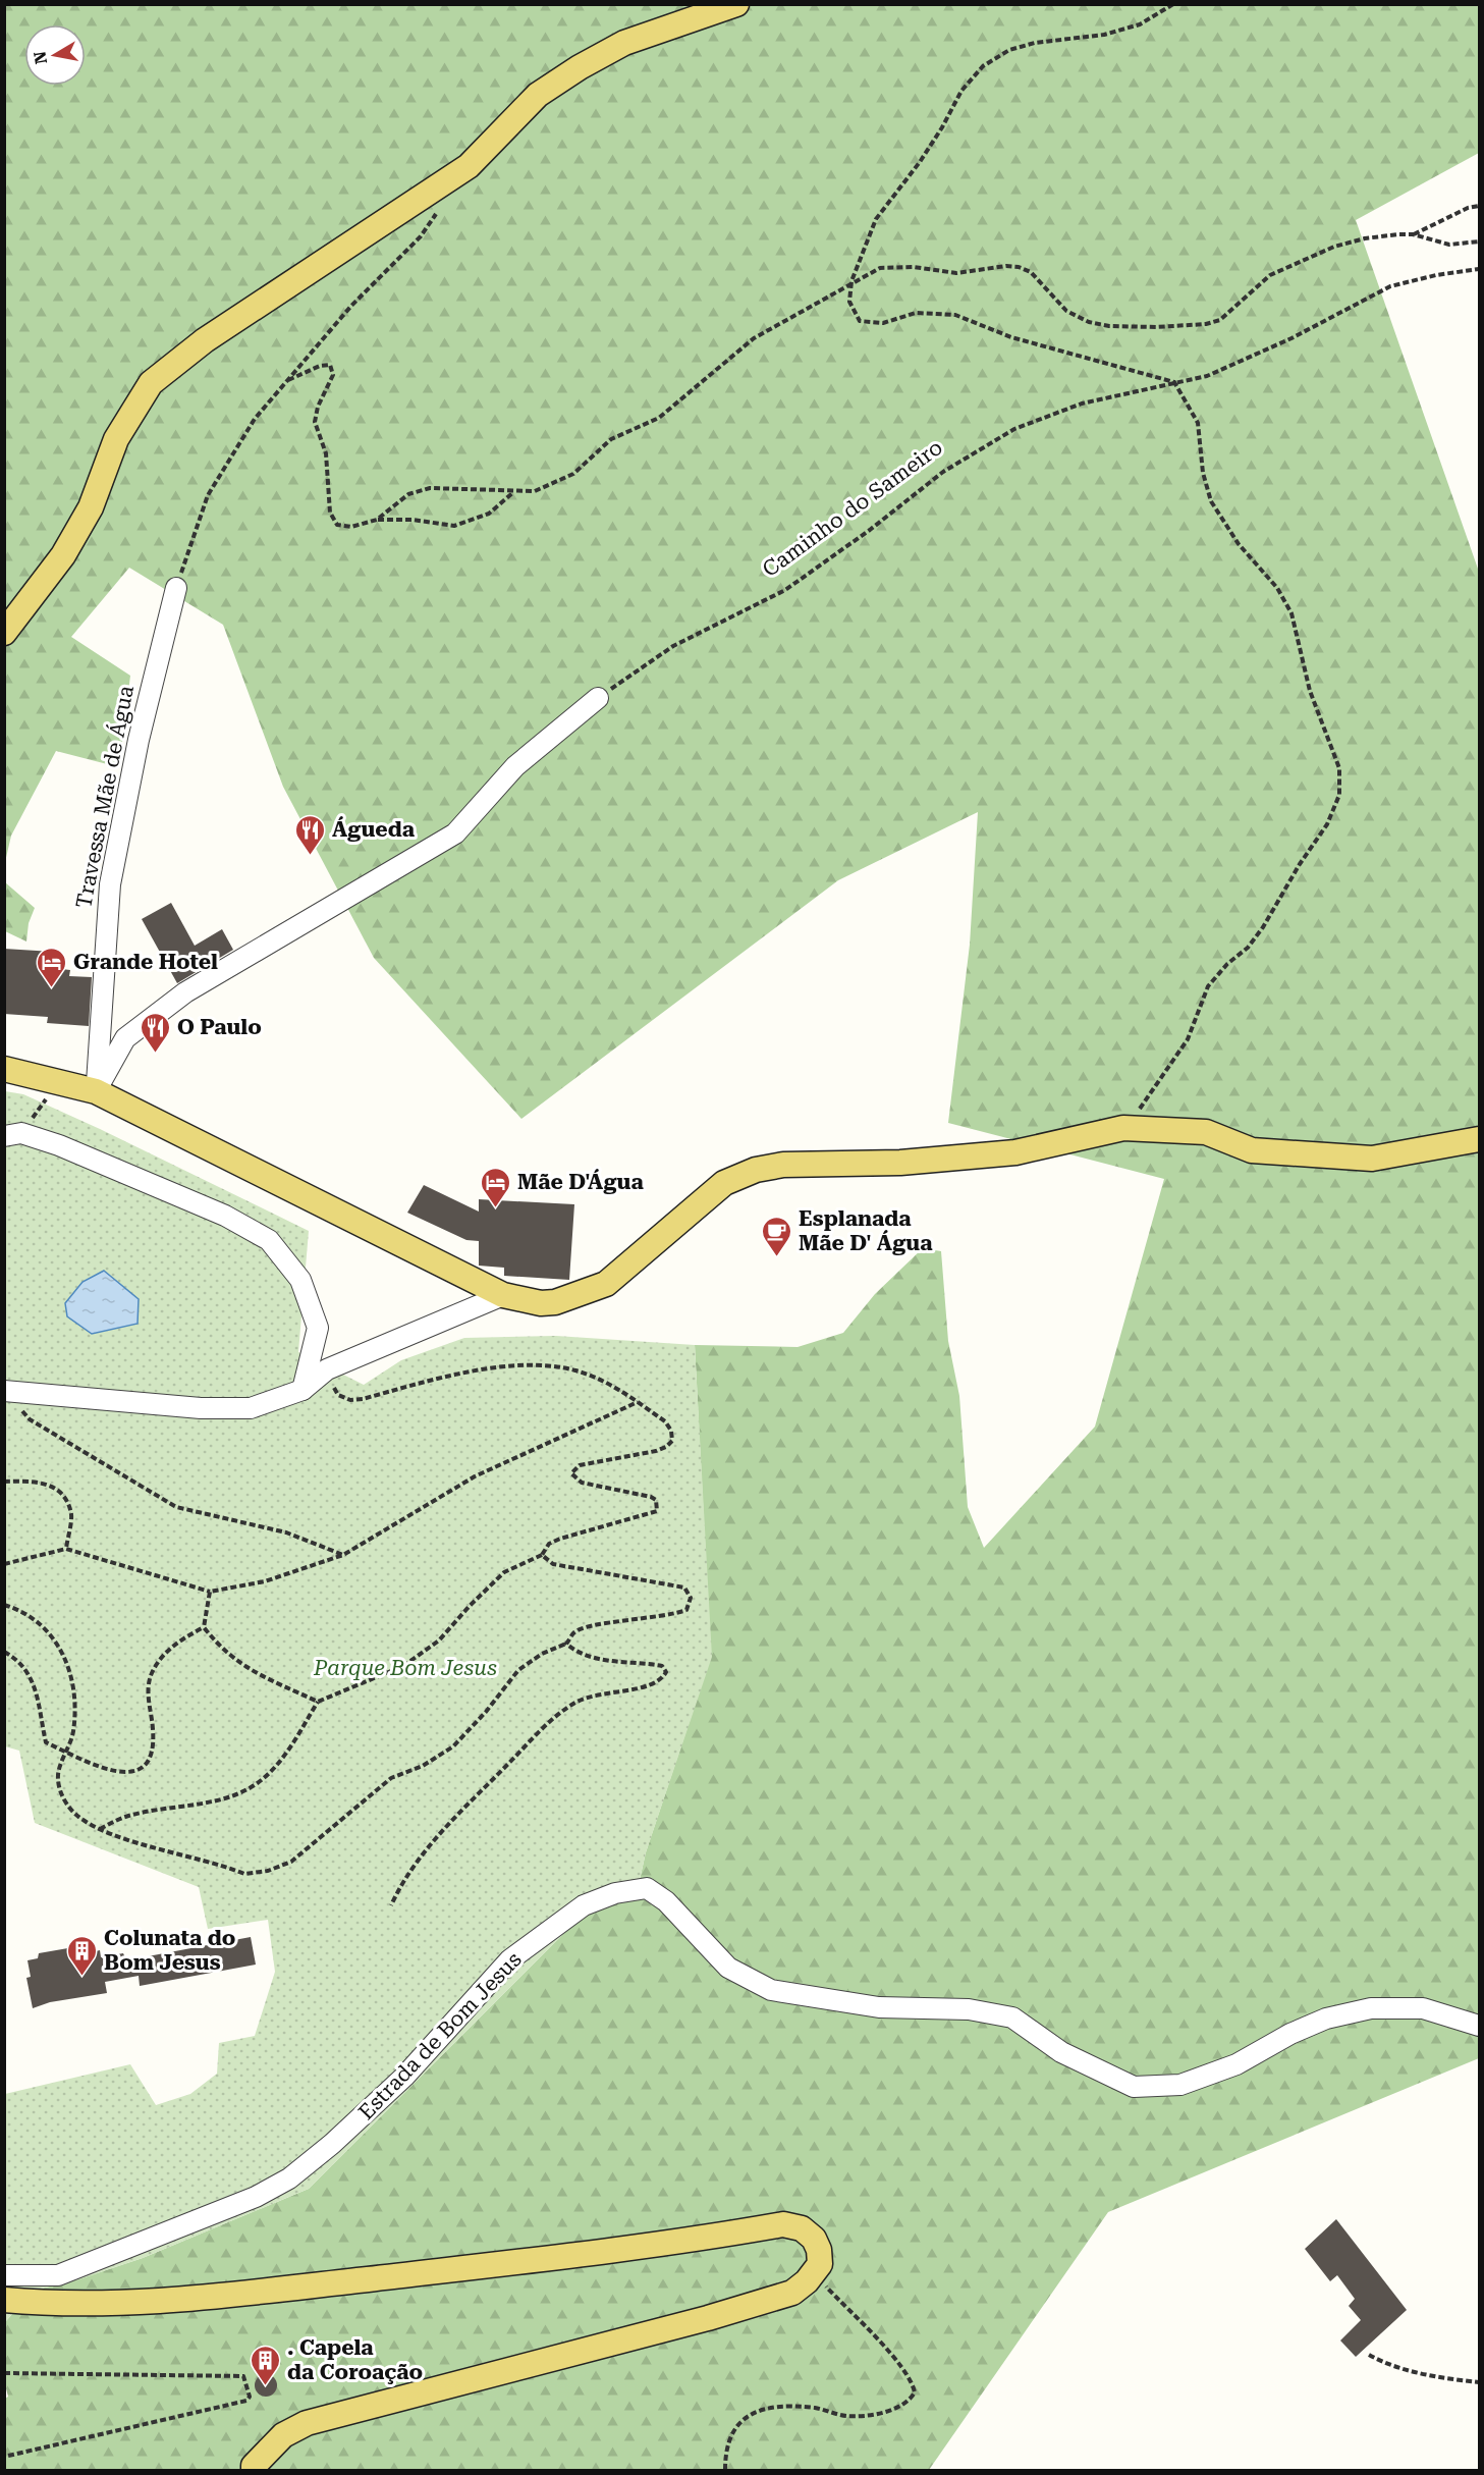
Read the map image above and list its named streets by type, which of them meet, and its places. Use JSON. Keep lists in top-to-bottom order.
{
  "streets": {
    "street": ["Travessa Mãe de Água", "Estrada de Bom Jesus"],
    "path": ["Caminho do Sameiro"]
  },
  "parks": ["Parque Bom Jesus"],
  "places": {
    "restaurant": ["Águeda", "O Paulo"],
    "hotel": ["Grande Hotel", "Mãe D'Água"],
    "cafe": ["Esplanada Mãe D' Água"],
    "building": ["Colunata do Bom Jesus", ". Capela da Coroação"]
  },
  "north": "left"
}
